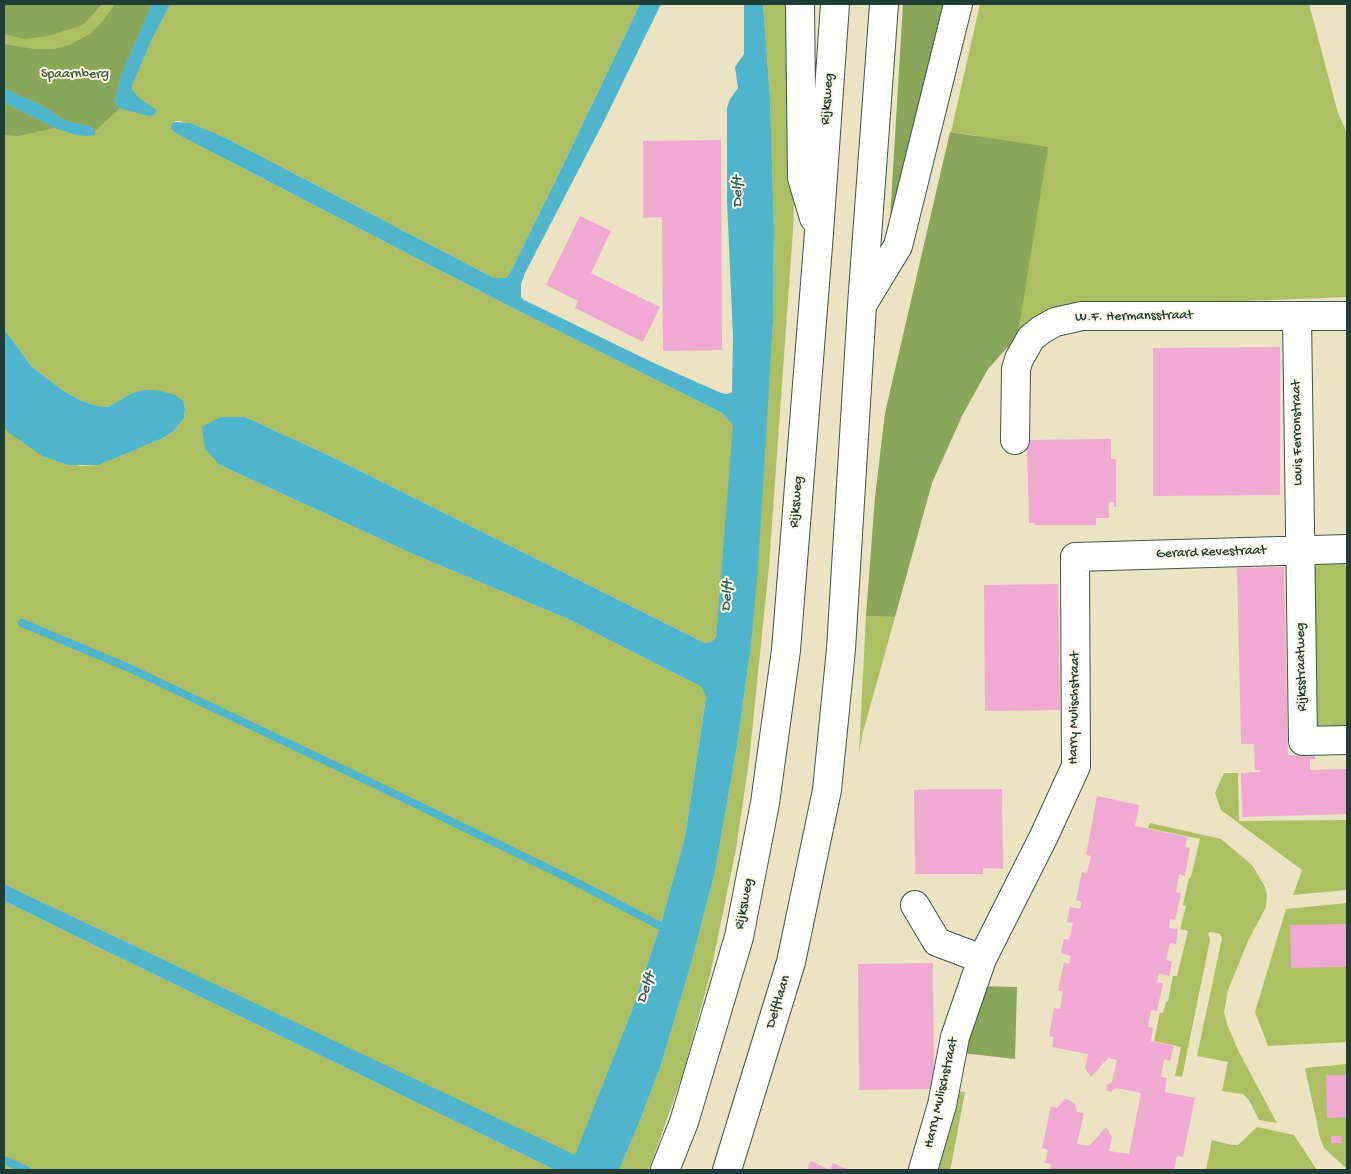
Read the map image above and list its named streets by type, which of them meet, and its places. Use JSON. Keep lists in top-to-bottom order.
{
  "streets": {
    "main road": [
      "Rijksweg",
      "W.F. Hermansstraat",
      "Louis Ferronstraat",
      "Gerard Revestraat",
      "Rijksstraatweg",
      "Harry Mulischstraat",
      "Delftlaan"
    ]
  },
  "crossings": [
    ["W.F. Hermansstraat", "Louis Ferronstraat"],
    ["Louis Ferronstraat", "Gerard Revestraat"],
    ["Louis Ferronstraat", "Rijksstraatweg"],
    ["Gerard Revestraat", "Rijksstraatweg"],
    ["Gerard Revestraat", "Harry Mulischstraat"]
  ],
  "water": ["Delft"],
  "parks": ["Spaarnberg"]
}
